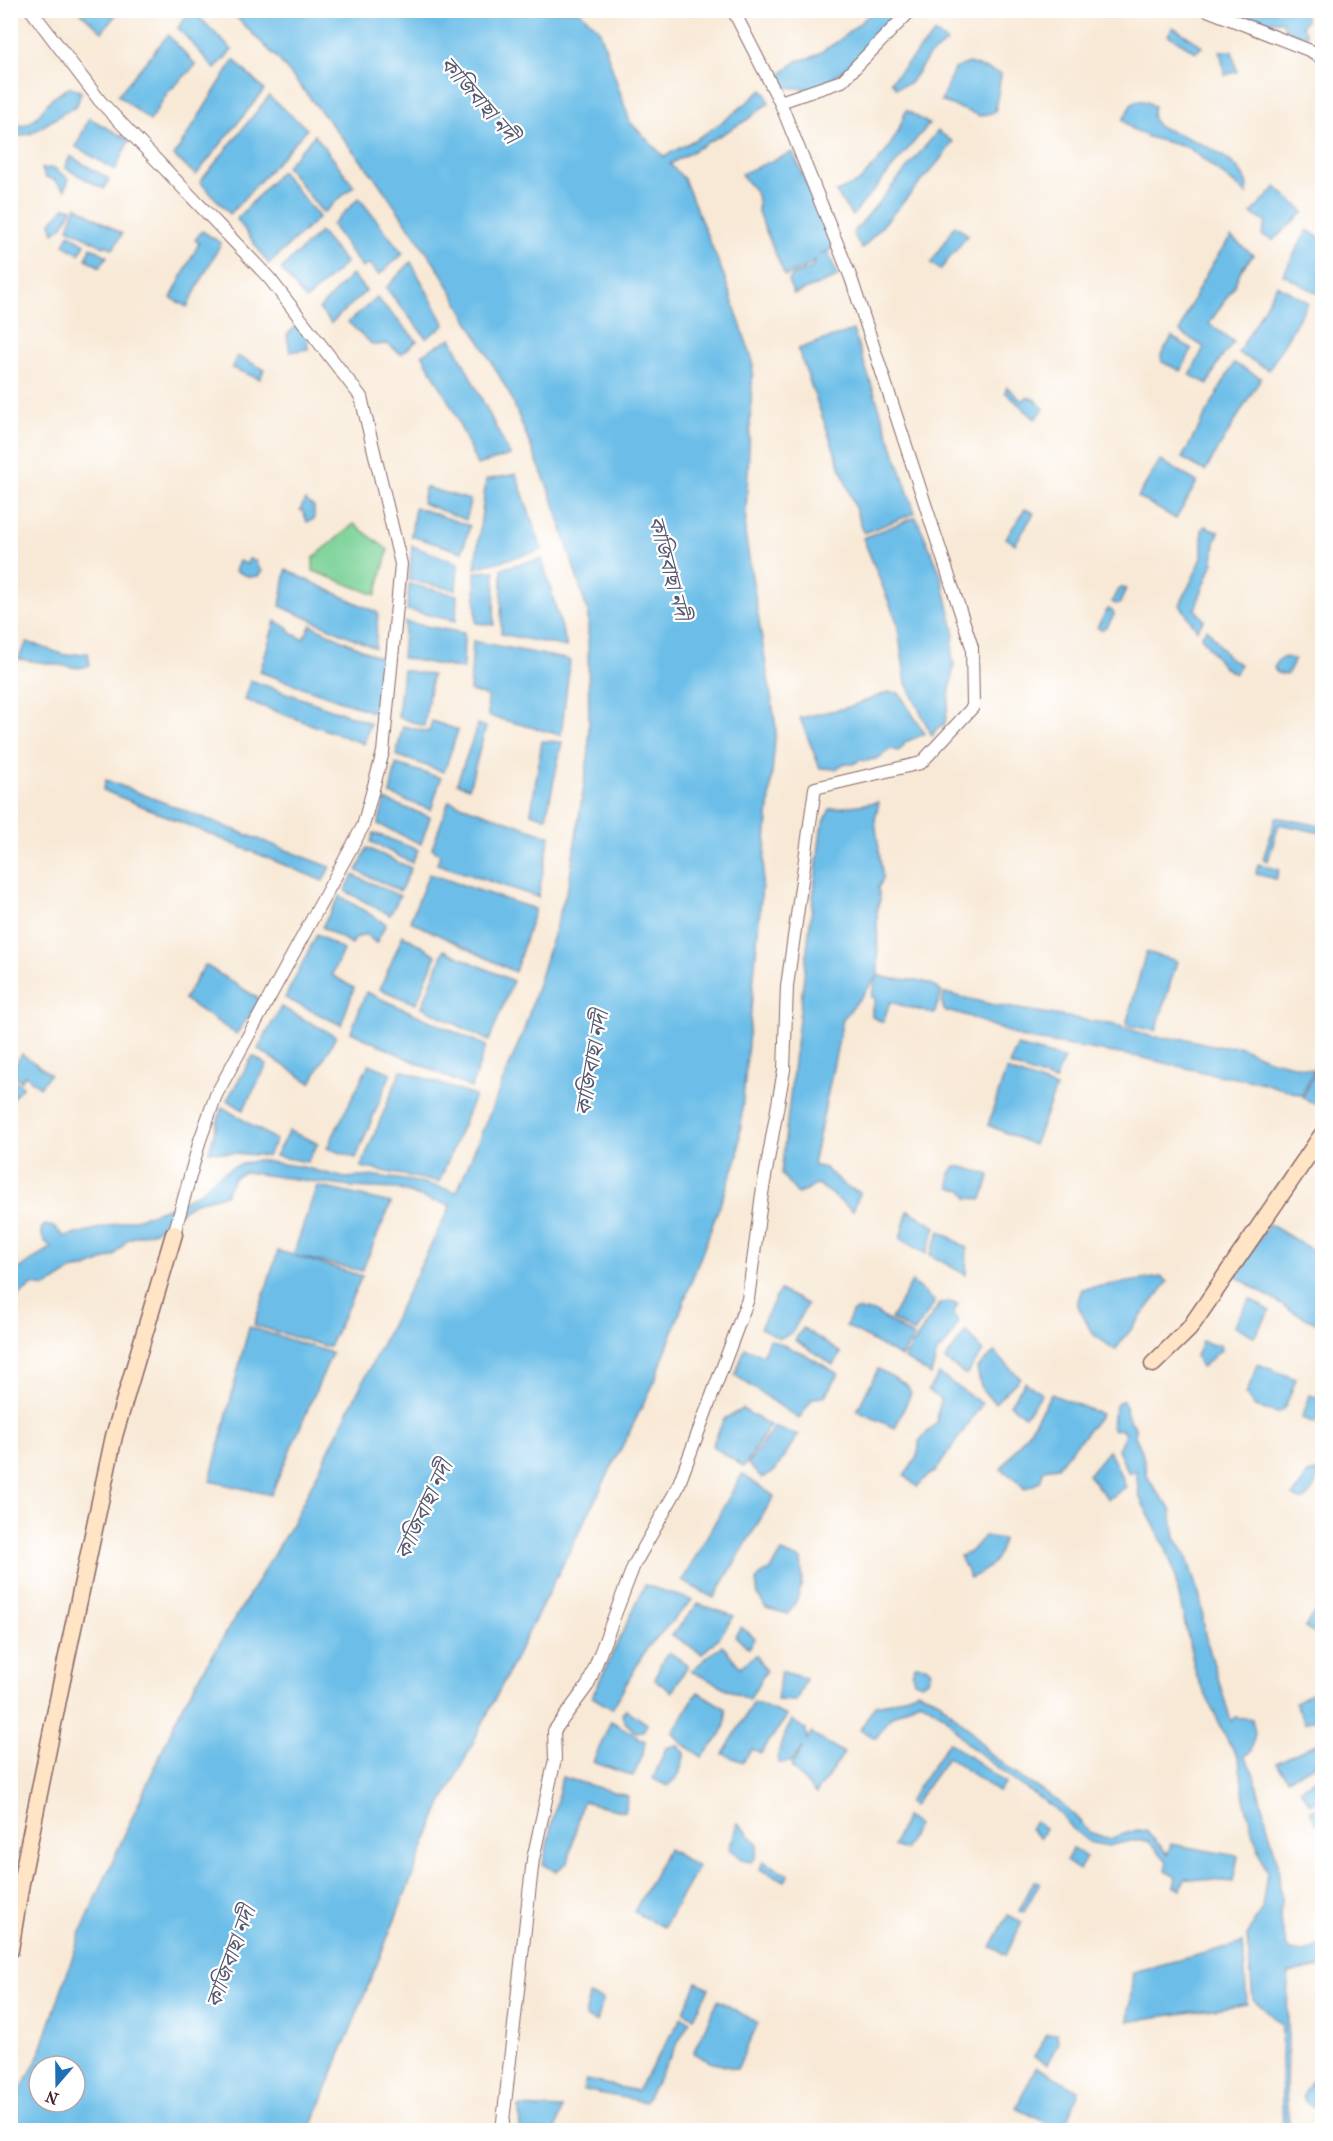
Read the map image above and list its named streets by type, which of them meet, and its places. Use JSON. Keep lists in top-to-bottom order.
{
  "water": ["কাজিবাছা নদী"],
  "north": "bottom"
}
